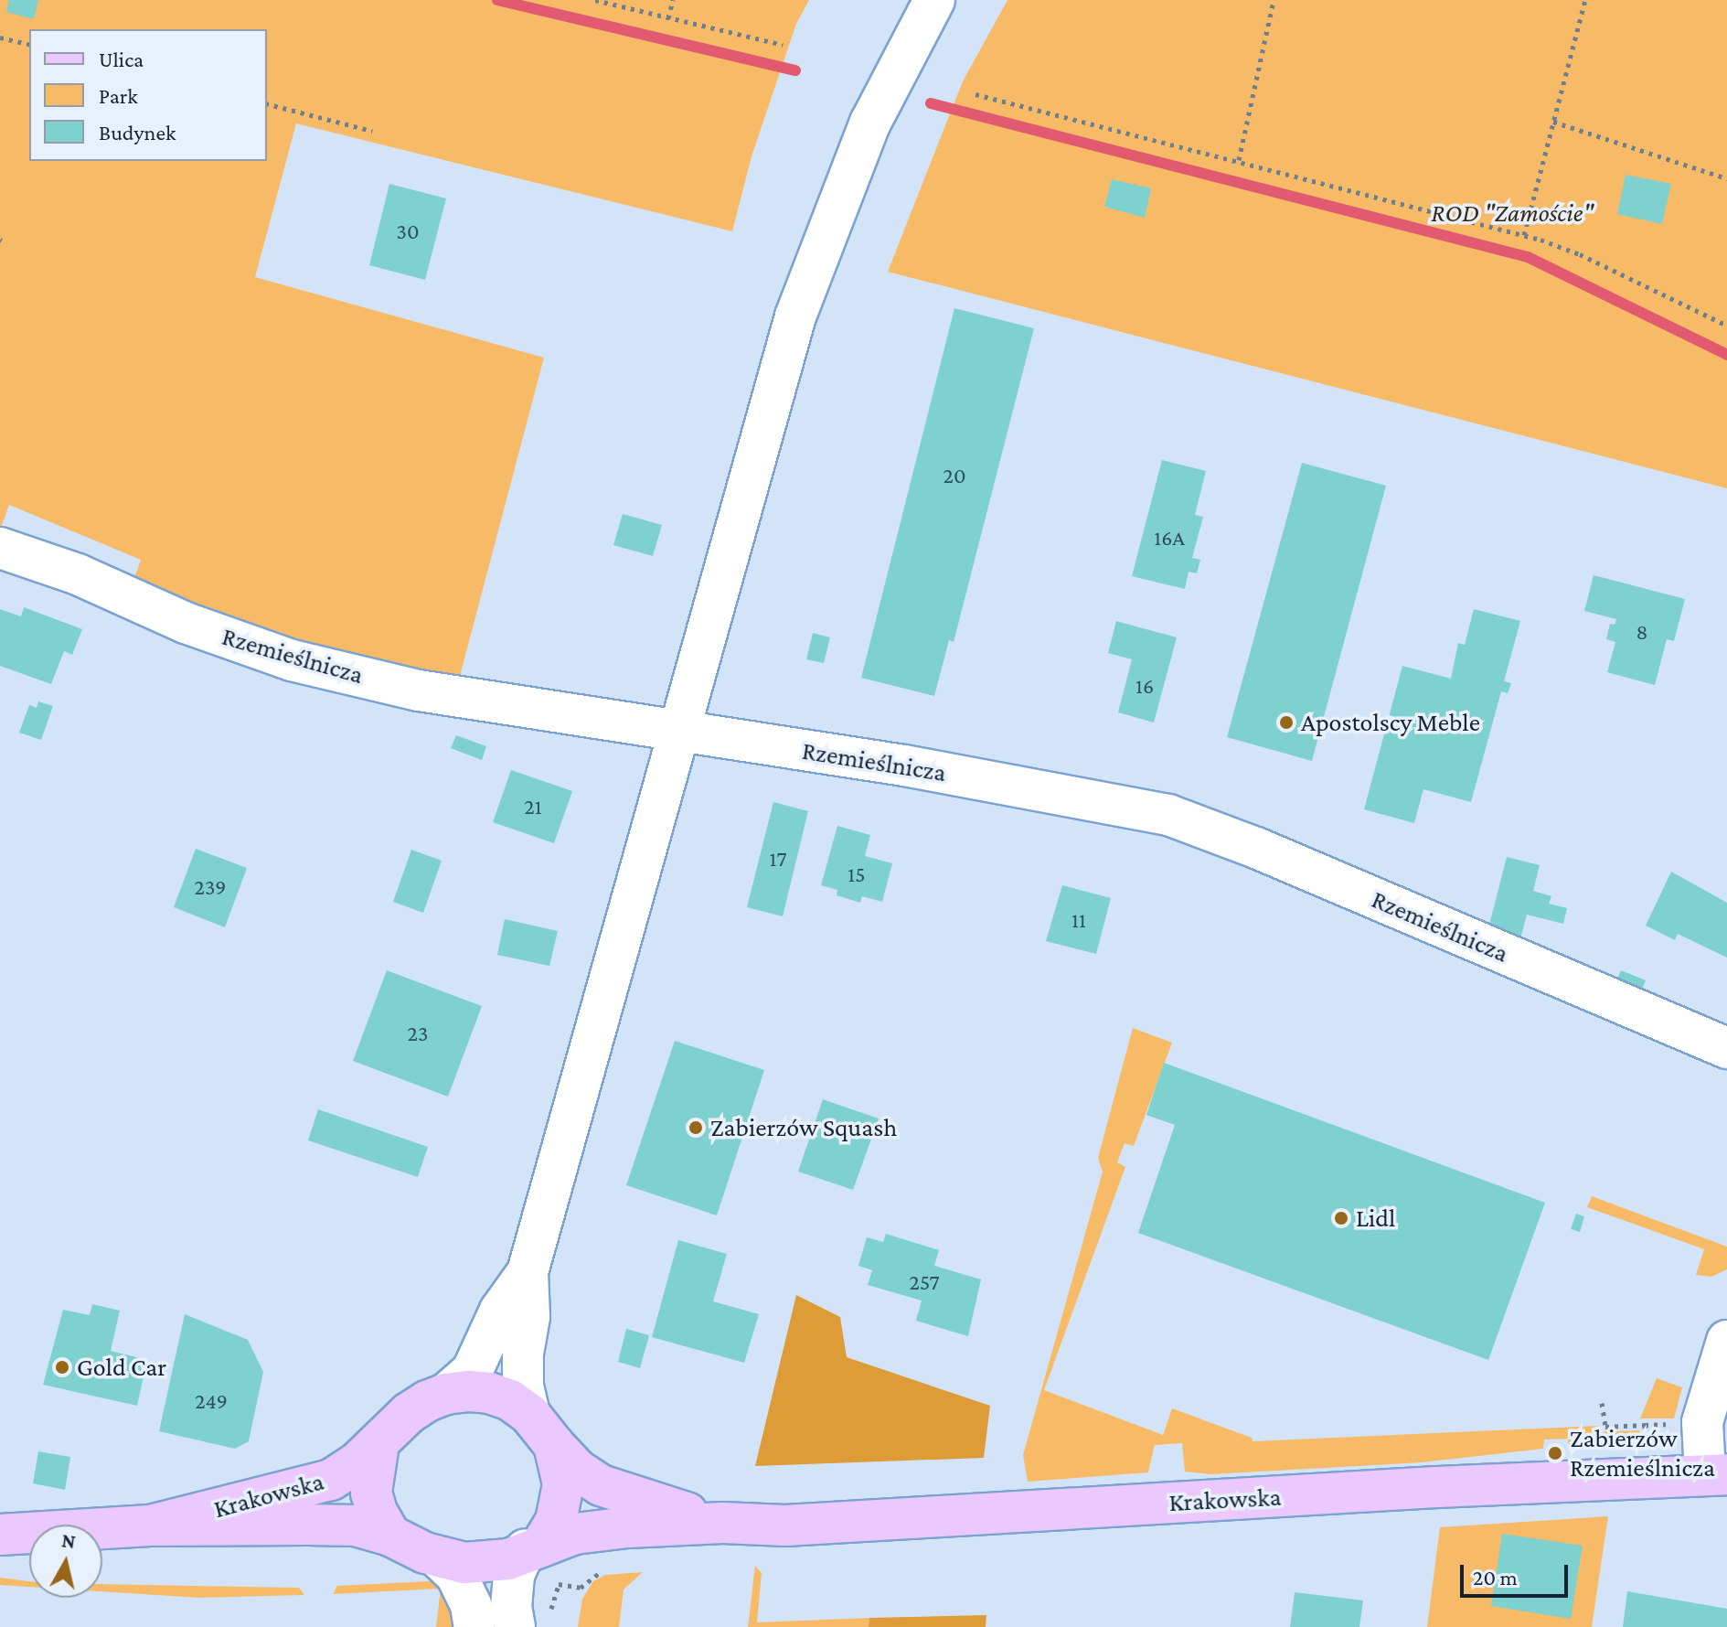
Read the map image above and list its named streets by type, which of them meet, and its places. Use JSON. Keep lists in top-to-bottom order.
{
  "streets": {
    "main road": ["Krakowska"],
    "street": ["Rzemieślnicza"]
  },
  "parks": ["ROD \"Zamoście\""],
  "places": [
    "Apostolscy Meble",
    "Zabierzów Squash",
    "Lidl",
    "Gold Car",
    "Zabierzów Rzemieślnicza"
  ],
  "house_numbers": [
    "30",
    "20",
    "16A",
    "8",
    "16",
    "21",
    "17",
    "15",
    "239",
    "11",
    "23",
    "257",
    "249"
  ],
  "legend": ["Ulica", "Park", "Budynek"],
  "scale_bar": "20 m",
  "north": "top"
}
